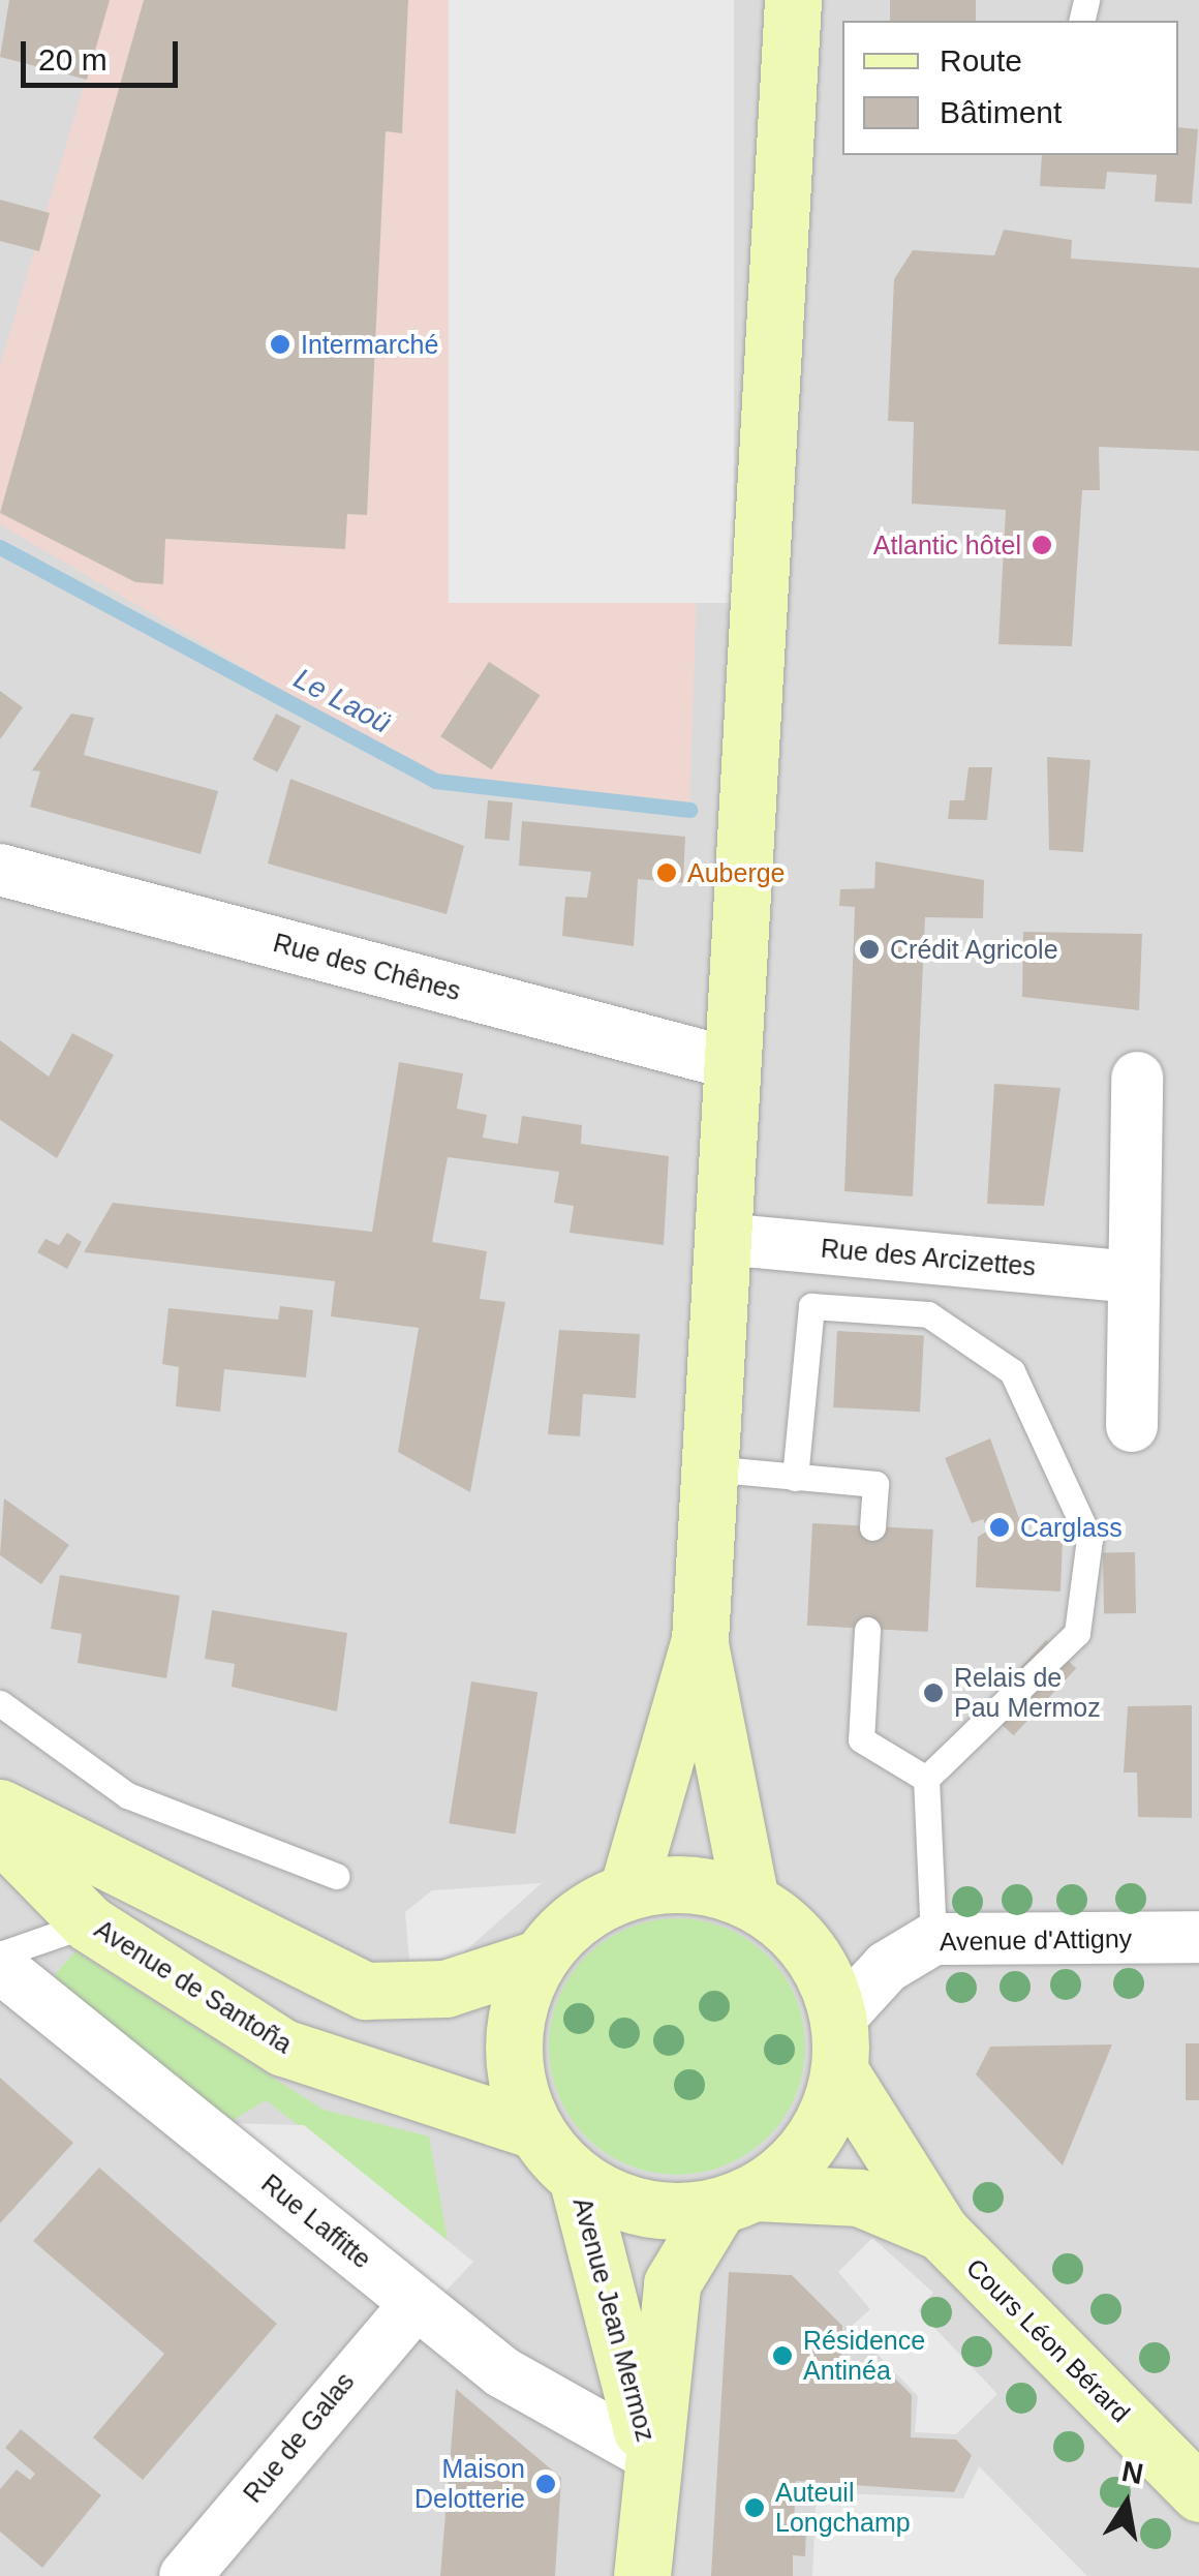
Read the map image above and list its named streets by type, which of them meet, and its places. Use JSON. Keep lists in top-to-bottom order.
{
  "streets": {
    "main road": ["Avenue de Santoña", "Avenue Jean Mermoz", "Cours Léon Bérard"],
    "street": [
      "Rue des Chênes",
      "Rue des Arcizettes",
      "Avenue d'Attigny",
      "Rue Laffitte",
      "Rue de Galas"
    ]
  },
  "crossings": [
    ["Avenue d'Attigny", "Avenue de Santoña"],
    ["Avenue d'Attigny", "Avenue Jean Mermoz"],
    ["Avenue d'Attigny", "Cours Léon Bérard"],
    ["Avenue de Santoña", "Avenue Jean Mermoz"],
    ["Avenue de Santoña", "Cours Léon Bérard"],
    ["Rue Laffitte", "Avenue Jean Mermoz"],
    ["Rue Laffitte", "Rue de Galas"],
    ["Avenue Jean Mermoz", "Cours Léon Bérard"]
  ],
  "water": ["Le Laoü"],
  "places": [
    "Intermarché",
    "Atlantic hôtel",
    "Auberge",
    "Crédit Agricole",
    "Carglass",
    "Relais de Pau Mermoz",
    "Résidence Antinéa",
    "Maison Delotterie",
    "Auteuil Longchamp"
  ],
  "legend": ["Route", "Bâtiment"],
  "scale_bar": "20 m",
  "north": "top"
}
